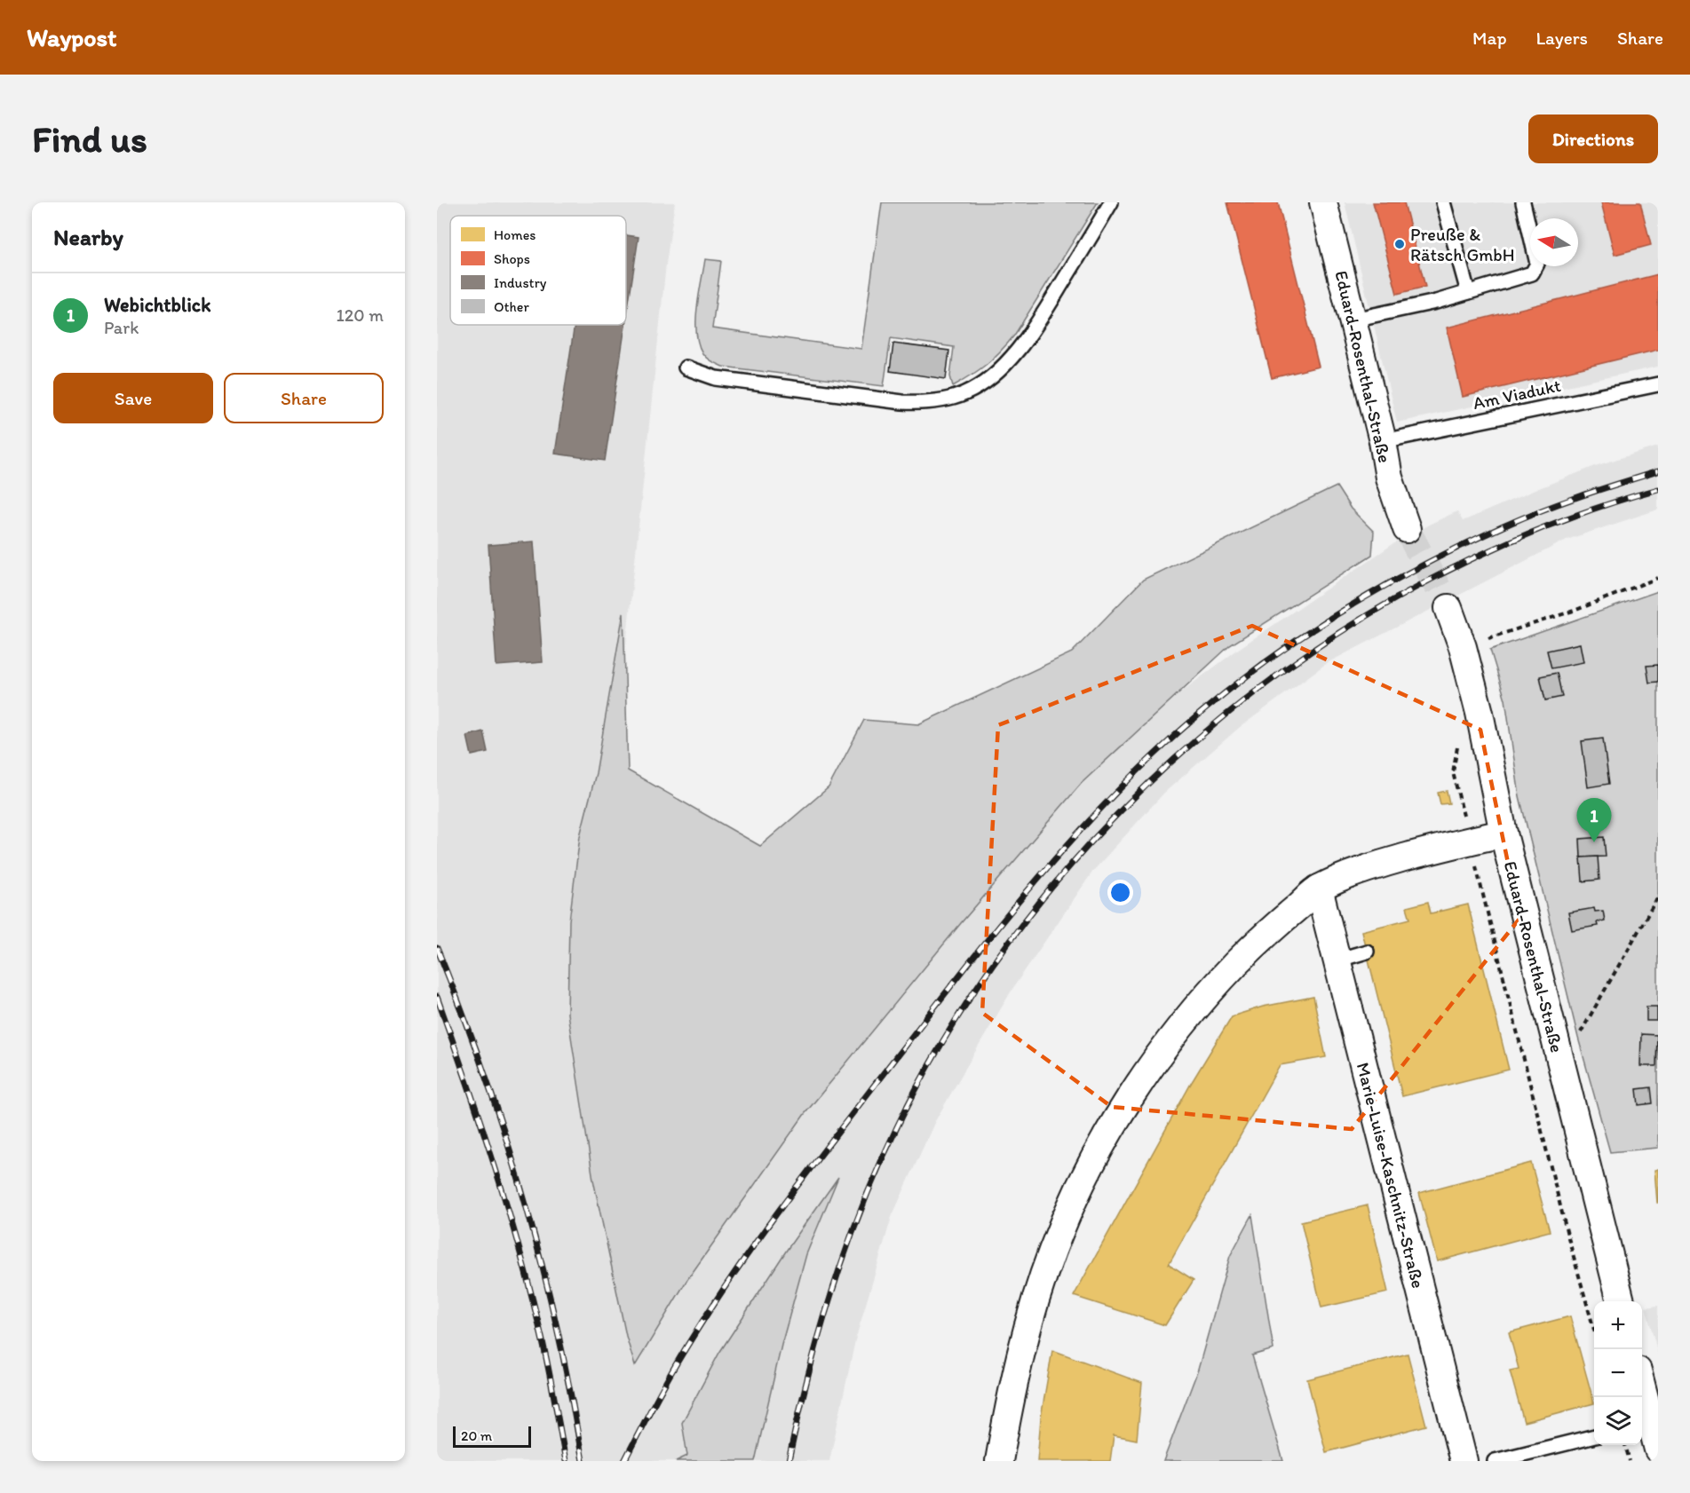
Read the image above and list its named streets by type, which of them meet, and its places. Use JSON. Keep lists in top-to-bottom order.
{
  "streets": {
    "street": ["Eduard-Rosenthal-Straße", "Marie-Luise-Kaschnitz-Straße"],
    "lane": ["Am Viadukt"]
  },
  "crossings": [
    ["Eduard-Rosenthal-Straße", "Am Viadukt"]
  ],
  "places": ["Preuße & Rätsch GmbH"],
  "legend": [
    "Homes",
    "Shops",
    "Industry",
    "Other"
  ],
  "scale_bar": "20 m",
  "north": "left",
  "page": {
    "header": "Waypost",
    "nav": ["Map", "Layers", "Share"],
    "buttons": [
      "Directions",
      ["Save", "Share"]
    ],
    "title": "Find us",
    "heading": "Nearby",
    "list": [
      {
        "mark": "1",
        "name": "Webichtblick",
        "note": "Park",
        "value": "120 m"
      }
    ],
    "pins": "1",
    "map_buttons": ["+", "−"],
    "scale": "20 m"
  }
}
